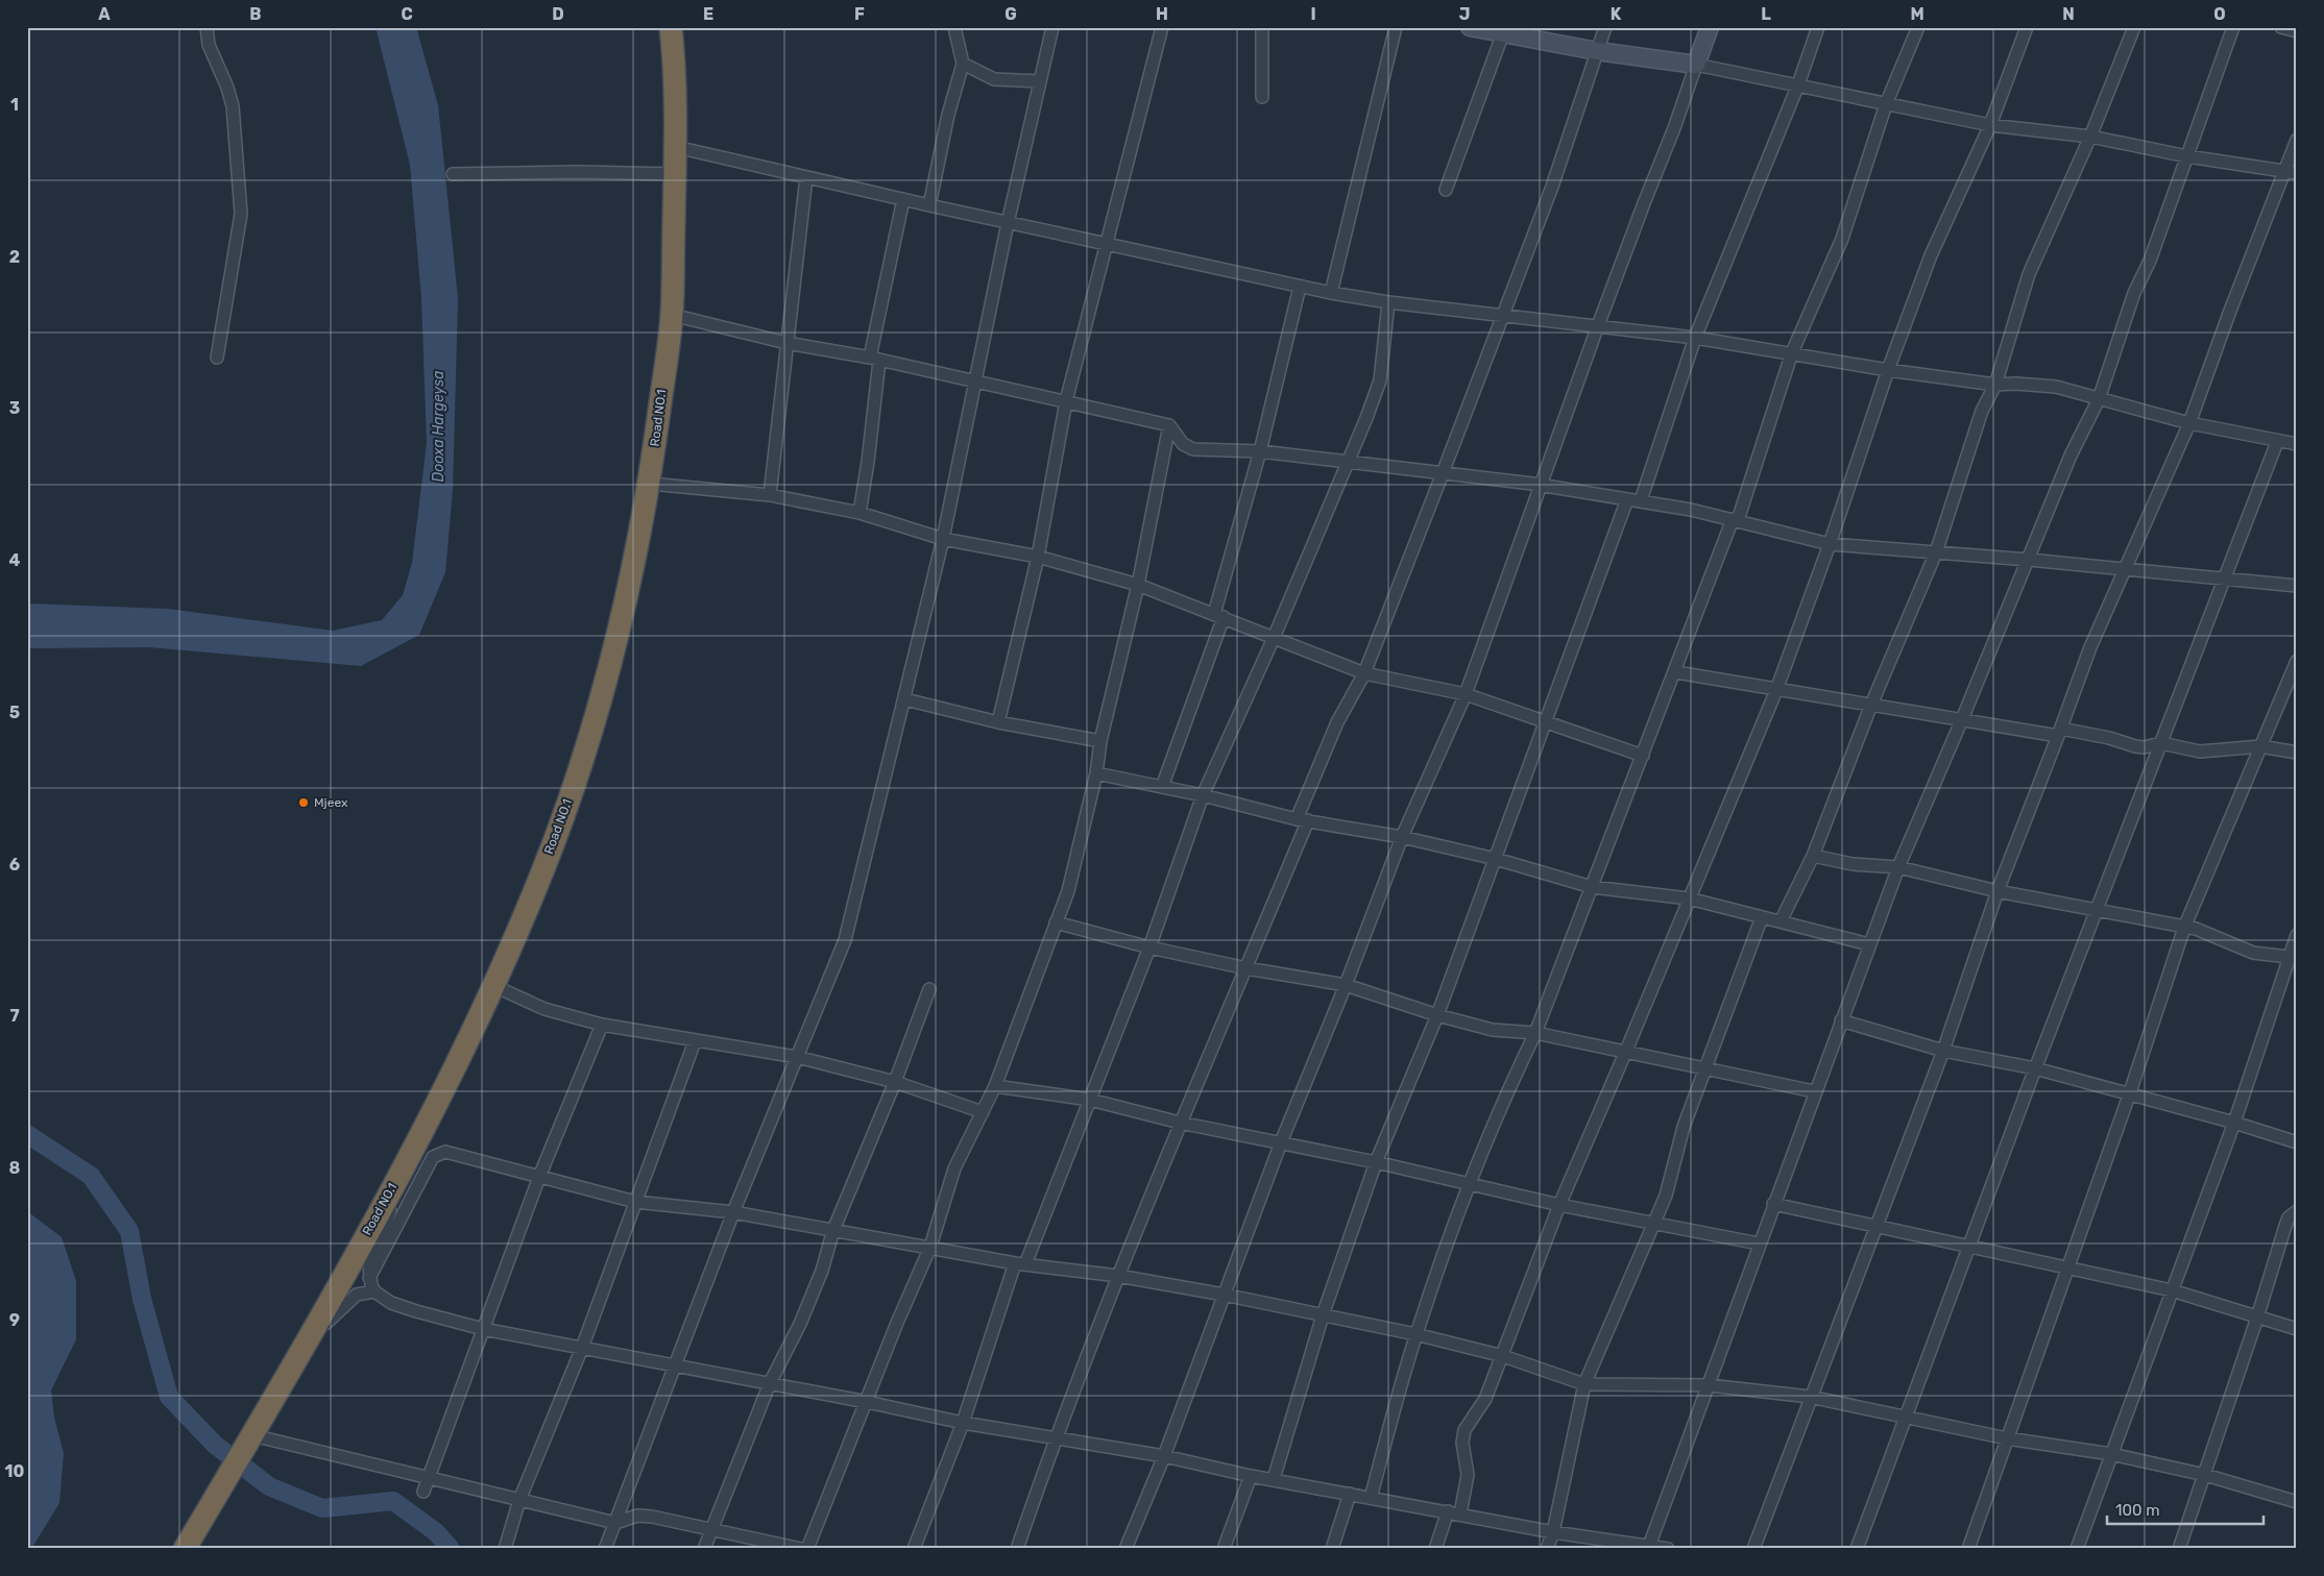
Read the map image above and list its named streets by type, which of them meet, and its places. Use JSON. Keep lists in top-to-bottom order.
{
  "streets": {
    "highway": ["Road NO.1"]
  },
  "water": ["Dooxa Hargeysa"],
  "places": ["Mjeex"],
  "scale_bar": "100 m",
  "grid": {
    "columns": [
      "A",
      "B",
      "C",
      "D",
      "E",
      "F",
      "G",
      "H",
      "I",
      "J",
      "K",
      "L",
      "M",
      "N",
      "O"
    ],
    "rows": [
      "1",
      "2",
      "3",
      "4",
      "5",
      "6",
      "7",
      "8",
      "9",
      "10"
    ]
  }
}
